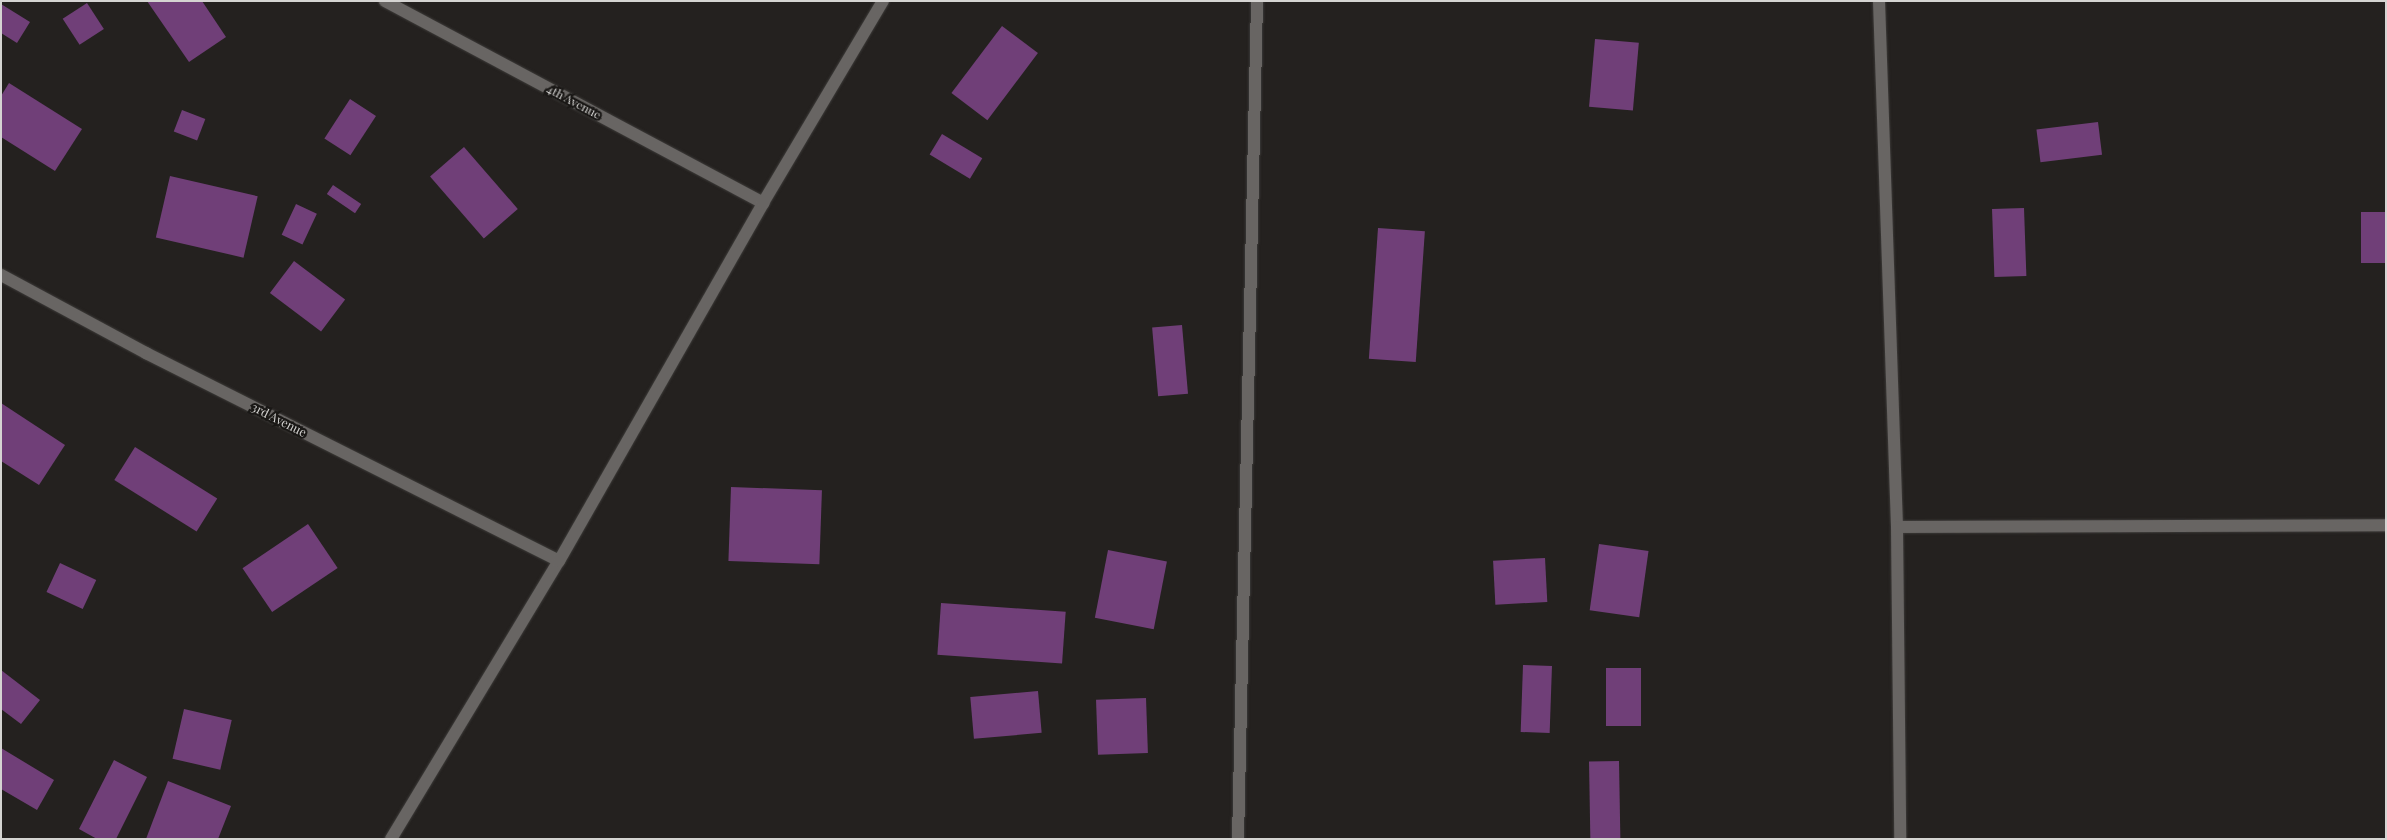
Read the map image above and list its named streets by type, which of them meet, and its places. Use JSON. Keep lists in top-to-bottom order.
{
  "streets": {
    "street": ["4th Avenue", "3rd Avenue"]
  }
}
